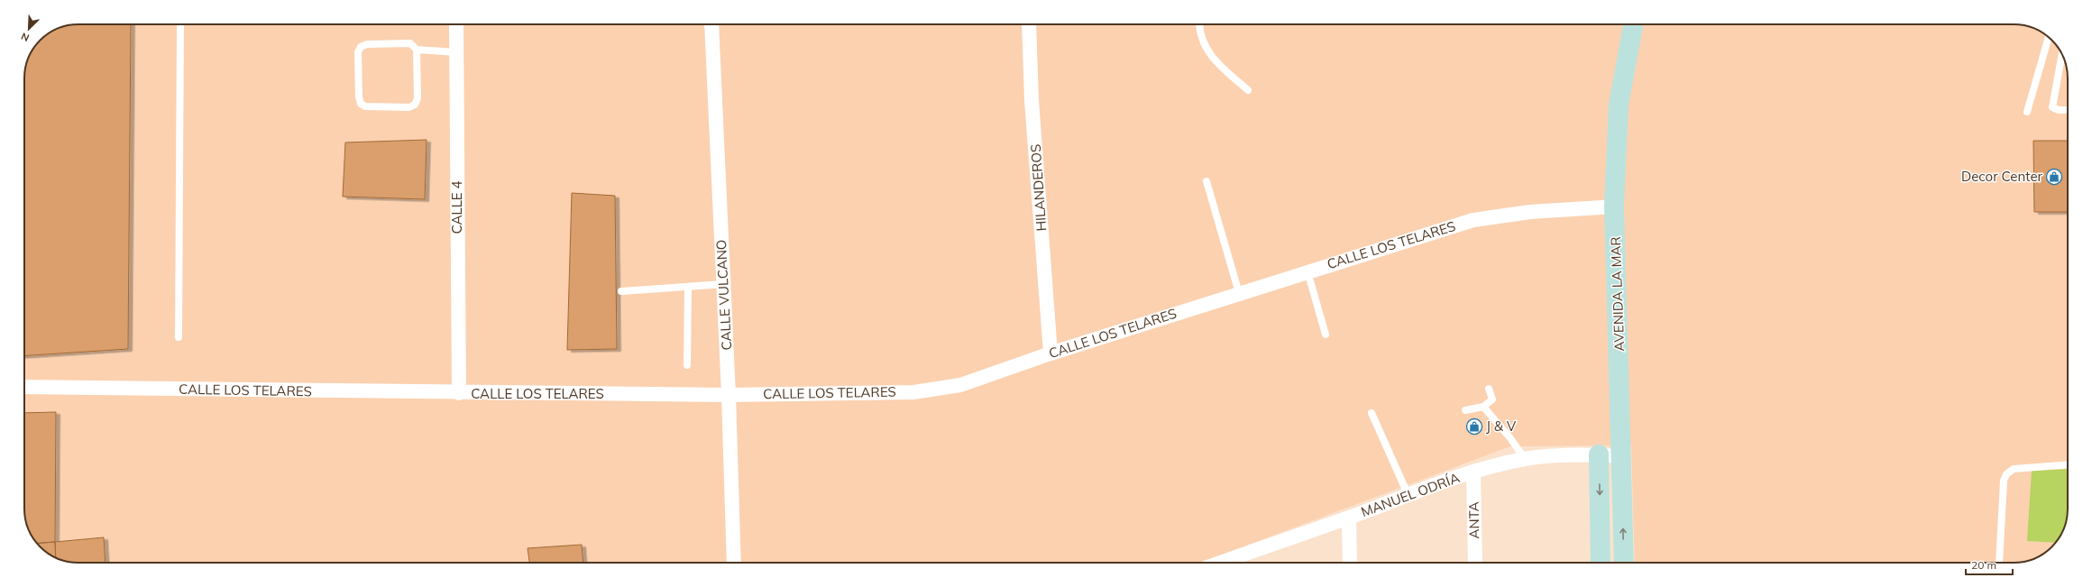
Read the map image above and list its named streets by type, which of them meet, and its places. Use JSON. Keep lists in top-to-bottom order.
{
  "streets": {
    "street": [
      "HILANDEROS",
      "CALLE 4",
      "CALLE LOS TELARES",
      "AVENIDA LA MAR",
      "CALLE VULCANO",
      "MANUEL ODRÍA",
      "ANTA"
    ]
  },
  "crossings": [
    ["HILANDEROS", "CALLE LOS TELARES"],
    ["CALLE 4", "CALLE LOS TELARES"],
    ["CALLE LOS TELARES", "AVENIDA LA MAR"],
    ["CALLE LOS TELARES", "CALLE VULCANO"],
    ["AVENIDA LA MAR", "MANUEL ODRÍA"],
    ["MANUEL ODRÍA", "ANTA"]
  ],
  "places": {
    "shop": ["Decor Center", "J & V"]
  },
  "scale_bar": "20 m",
  "north": "bottom left"
}
